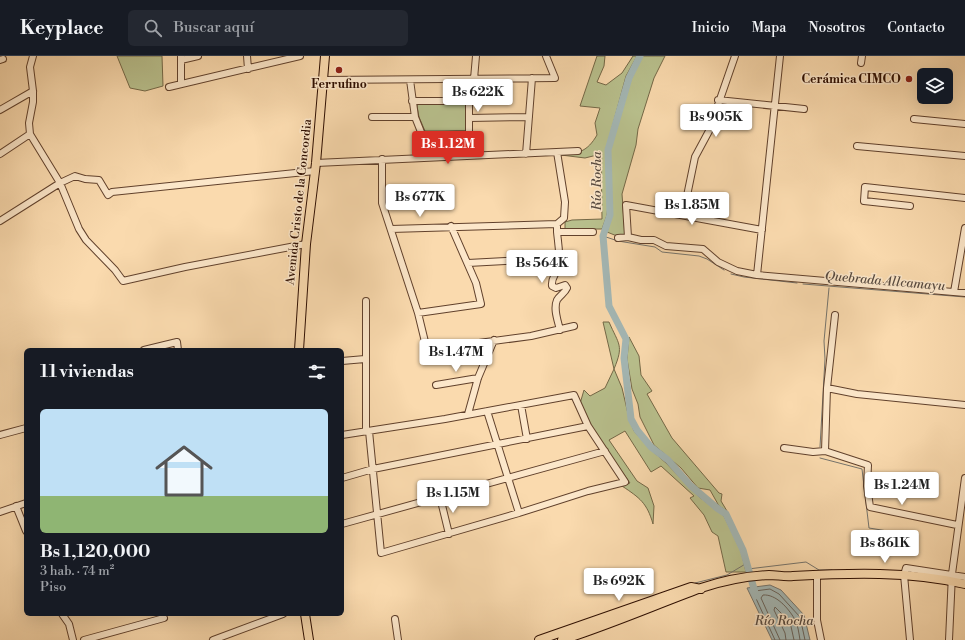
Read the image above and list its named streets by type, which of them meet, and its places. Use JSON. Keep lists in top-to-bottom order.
{
  "streets": {
    "main road": ["Avenida Cristo de la Concordia"]
  },
  "water": ["Río Rocha", "Quebrada Allcamayu"],
  "places": ["Ferrufino", "Cerámica CIMCO"],
  "page": {
    "header": "Keyplace",
    "search": "Buscar aquí",
    "nav": [
      "Inicio",
      "Mapa",
      "Nosotros",
      "Contacto"
    ],
    "price": [
      "Bs 622K",
      "Bs 905K",
      "Bs 1.12M",
      "Bs 677K",
      "Bs 1.85M",
      "Bs 564K",
      "Bs 1.47M",
      "Bs 1.24M",
      "Bs 1.15M",
      "Bs 861K",
      "Bs 692K"
    ],
    "heading": "11 viviendas",
    "list": [
      {
        "name": "Bs 1,120,000",
        "note": "3 hab. · 74 m² · Piso"
      }
    ]
  }
}
